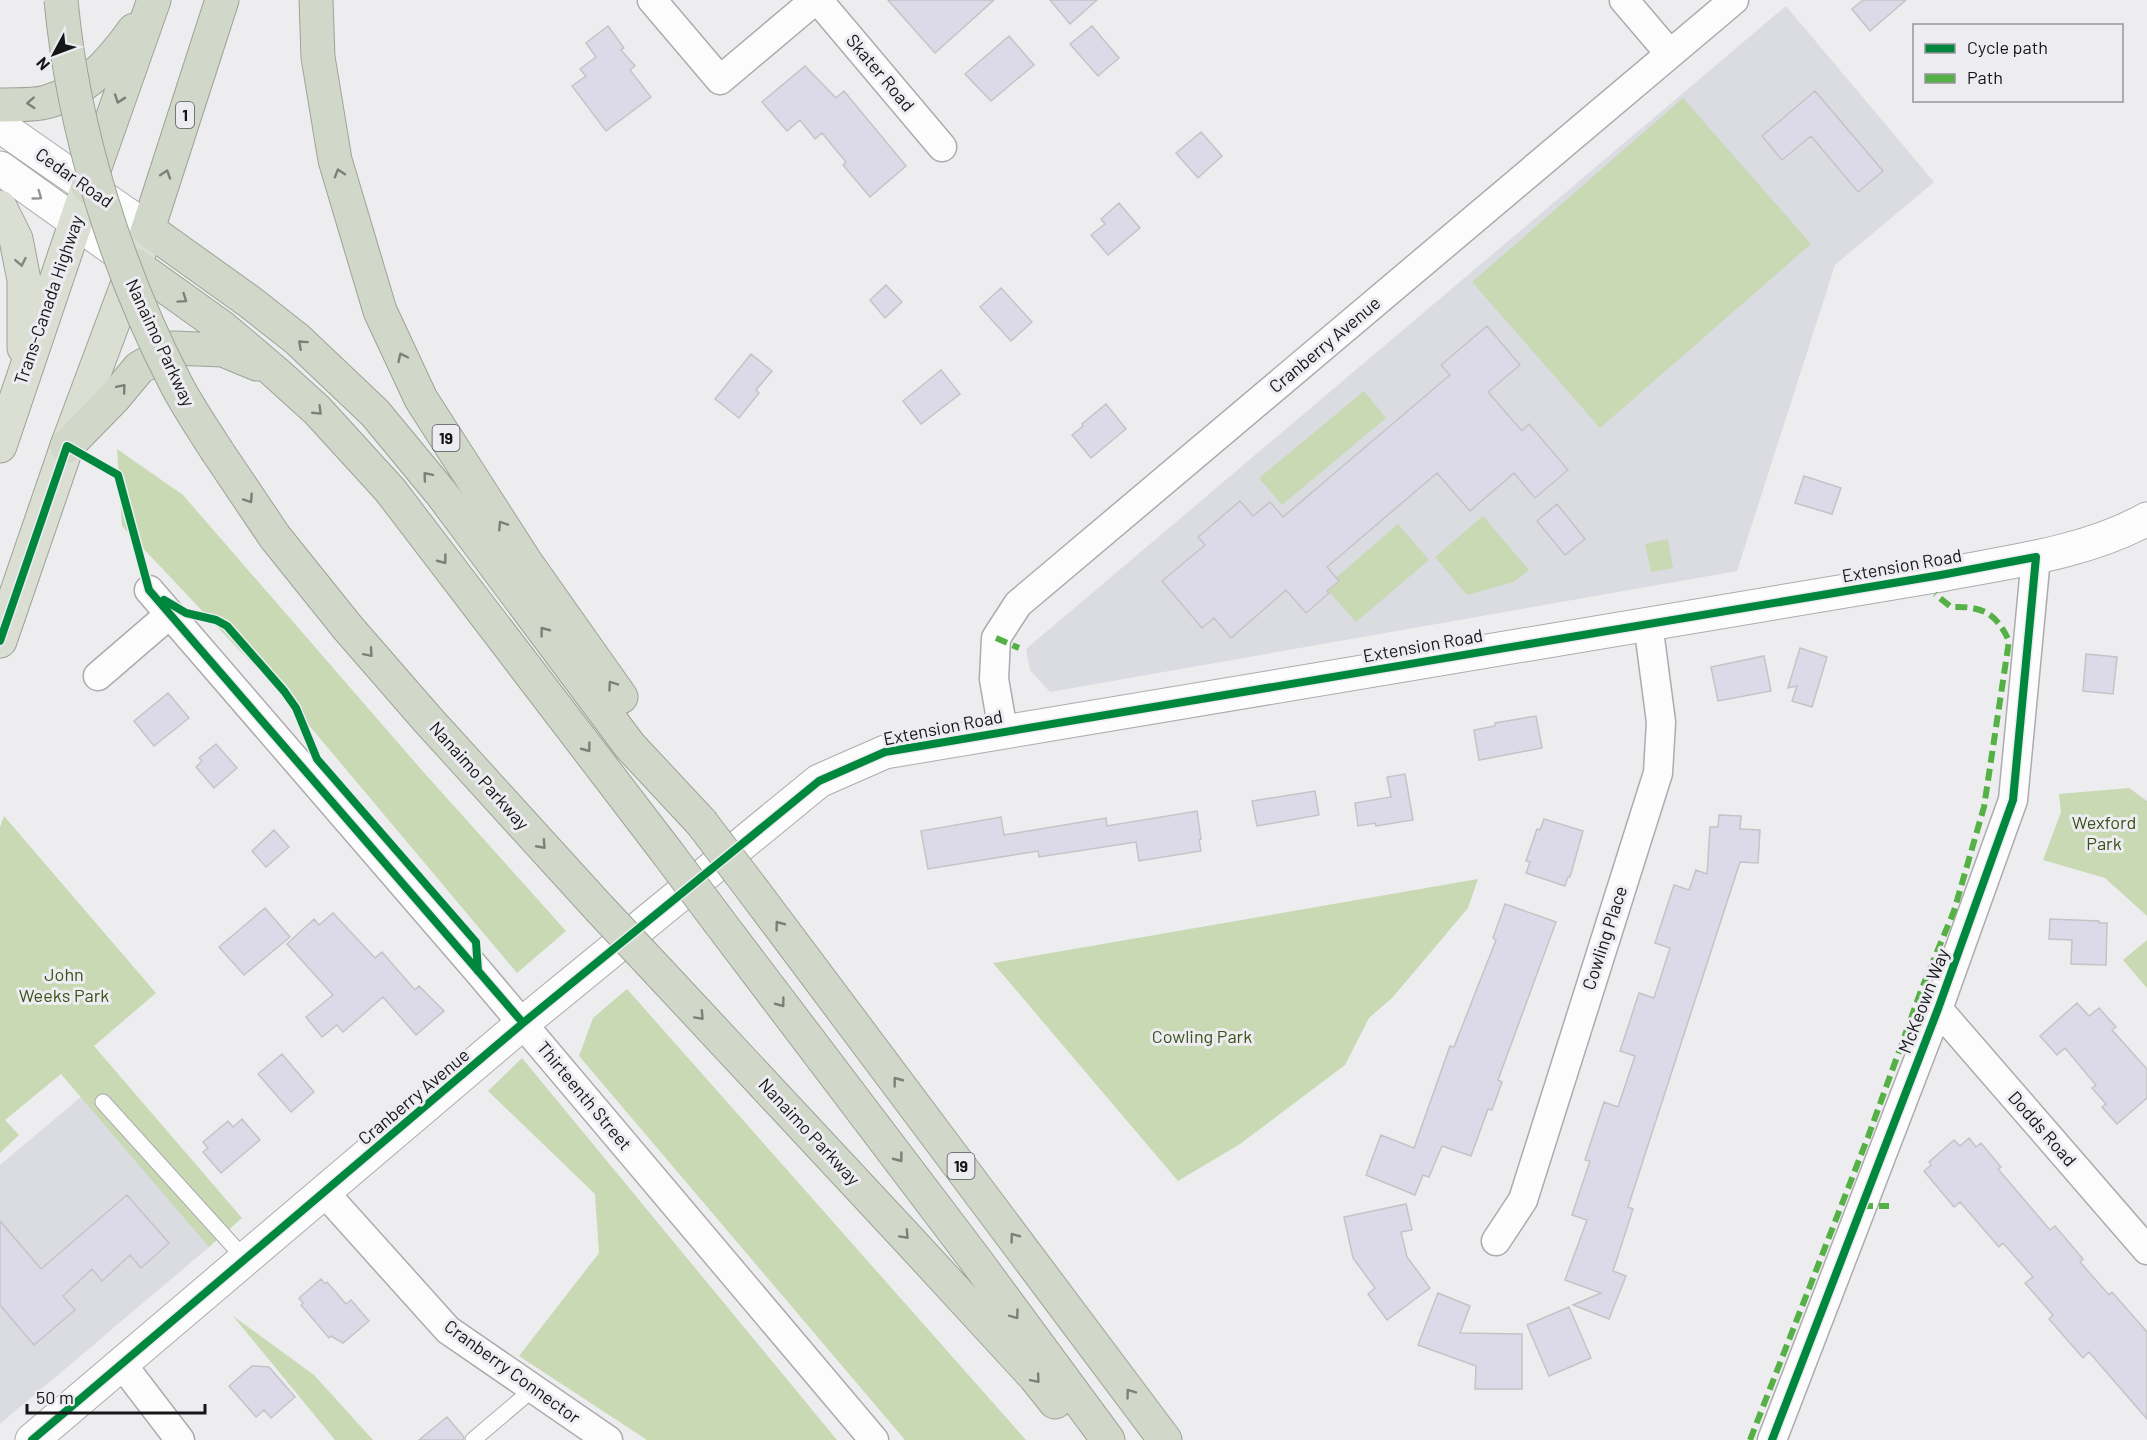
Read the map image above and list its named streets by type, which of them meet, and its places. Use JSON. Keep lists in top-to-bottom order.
{
  "streets": {
    "highway": [
      "1",
      "Trans-Canada Highway",
      "Nanaimo Parkway",
      "19"
    ],
    "street": [
      "Skater Road",
      "Cedar Road",
      "Cranberry Avenue",
      "Extension Road",
      "Cowling Place",
      "McKeown Way",
      "Thirteenth Street",
      "Dodds Road",
      "Cranberry Connector"
    ]
  },
  "crossings": [
    ["1", "Cedar Road"],
    ["Cedar Road", "Trans-Canada Highway"],
    ["Cranberry Avenue", "Extension Road"],
    ["Cranberry Avenue", "Thirteenth Street"],
    ["Cranberry Avenue", "Cranberry Connector"],
    ["Extension Road", "Cowling Place"],
    ["Extension Road", "McKeown Way"],
    ["McKeown Way", "Dodds Road"]
  ],
  "parks": ["Wexford Park", "John Weeks Park", "Cowling Park"],
  "legend": ["Cycle path", "Path"],
  "scale_bar": "50 m",
  "north": "bottom left"
}
